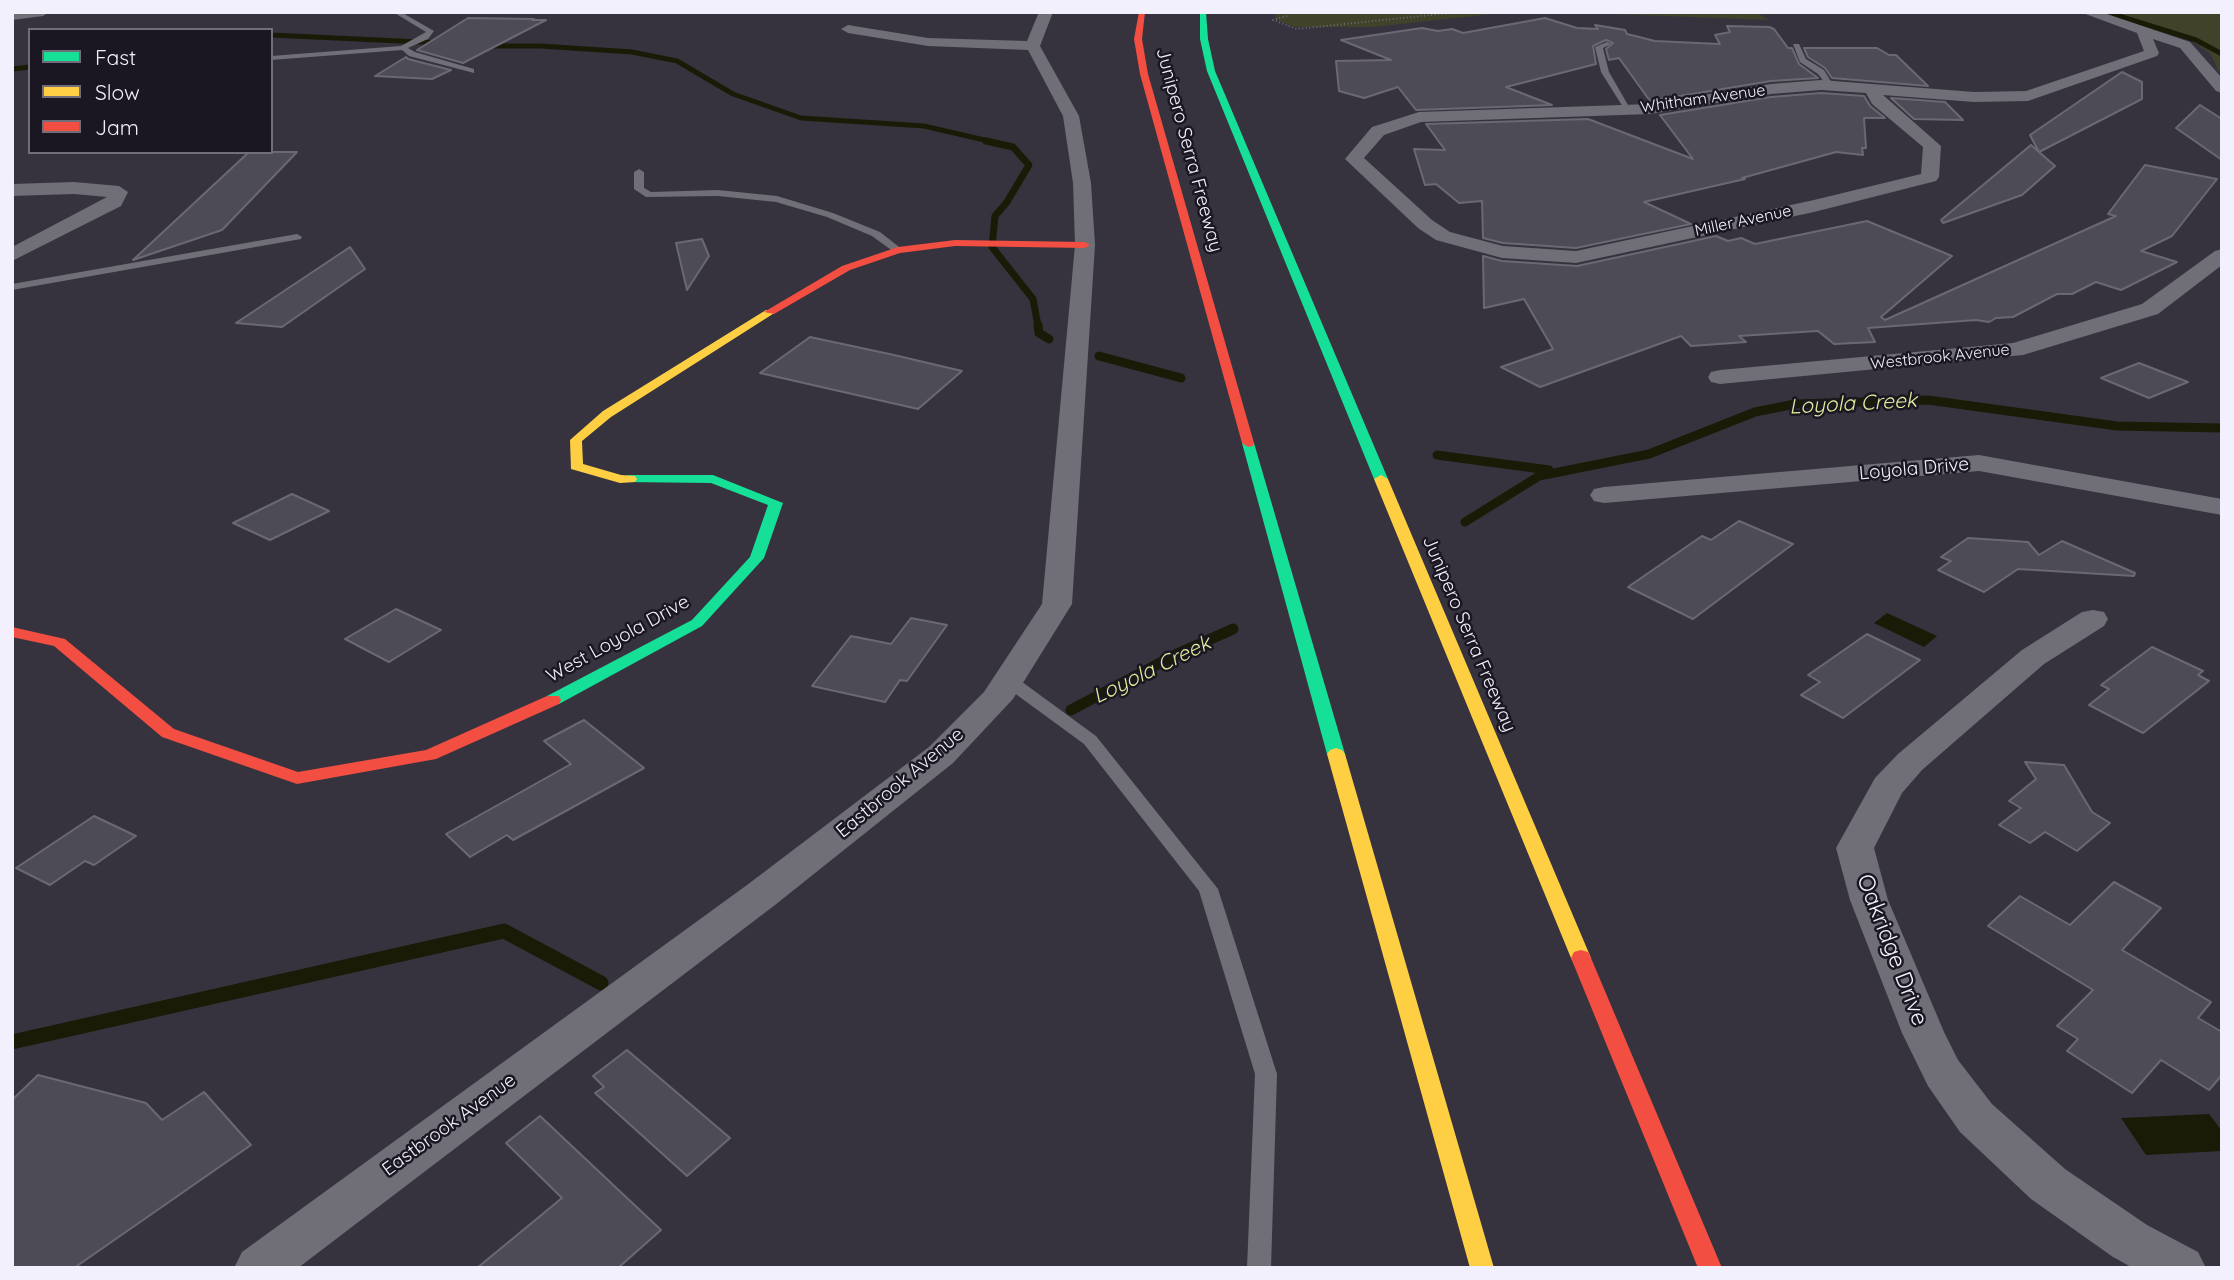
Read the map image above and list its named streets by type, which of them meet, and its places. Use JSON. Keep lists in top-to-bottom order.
{
  "streets": {
    "main road": ["Junipero Serra Freeway", "West Loyola Drive"],
    "street": [
      "Whitham Avenue",
      "Miller Avenue",
      "Westbrook Avenue",
      "Loyola Drive",
      "Eastbrook Avenue",
      "Oakridge Drive"
    ]
  },
  "crossings": [
    ["Whitham Avenue", "Miller Avenue"],
    ["West Loyola Drive", "Eastbrook Avenue"]
  ],
  "water": ["Loyola Creek"],
  "legend": ["Fast", "Slow", "Jam"]
}
